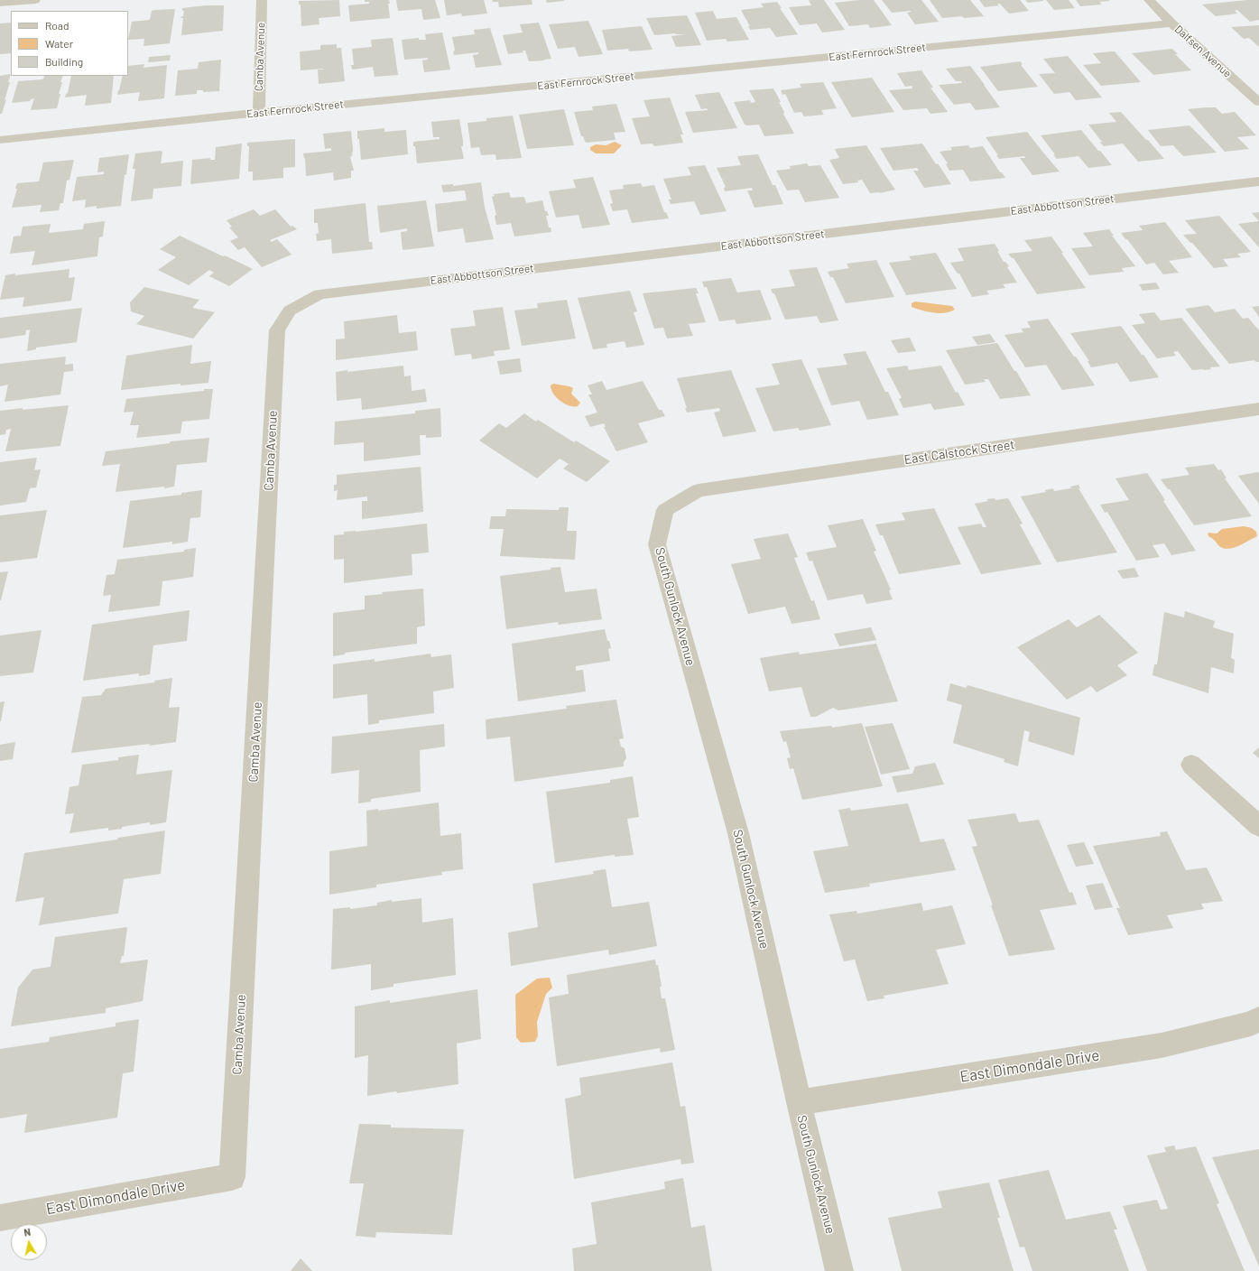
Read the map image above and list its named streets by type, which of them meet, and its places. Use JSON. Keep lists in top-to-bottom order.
{
  "streets": {
    "street": [
      "Dalfsen Avenue",
      "East Fernrock Street",
      "Camba Avenue",
      "East Abbottson Street",
      "East Calstock Street",
      "South Gunlock Avenue",
      "East Dimondale Drive"
    ]
  },
  "crossings": [
    ["Dalfsen Avenue", "East Fernrock Street"],
    ["East Fernrock Street", "Camba Avenue"],
    ["Camba Avenue", "East Abbottson Street"],
    ["Camba Avenue", "East Dimondale Drive"],
    ["East Calstock Street", "South Gunlock Avenue"],
    ["South Gunlock Avenue", "East Dimondale Drive"]
  ],
  "legend": ["Road", "Water", "Building"],
  "north": "top"
}
